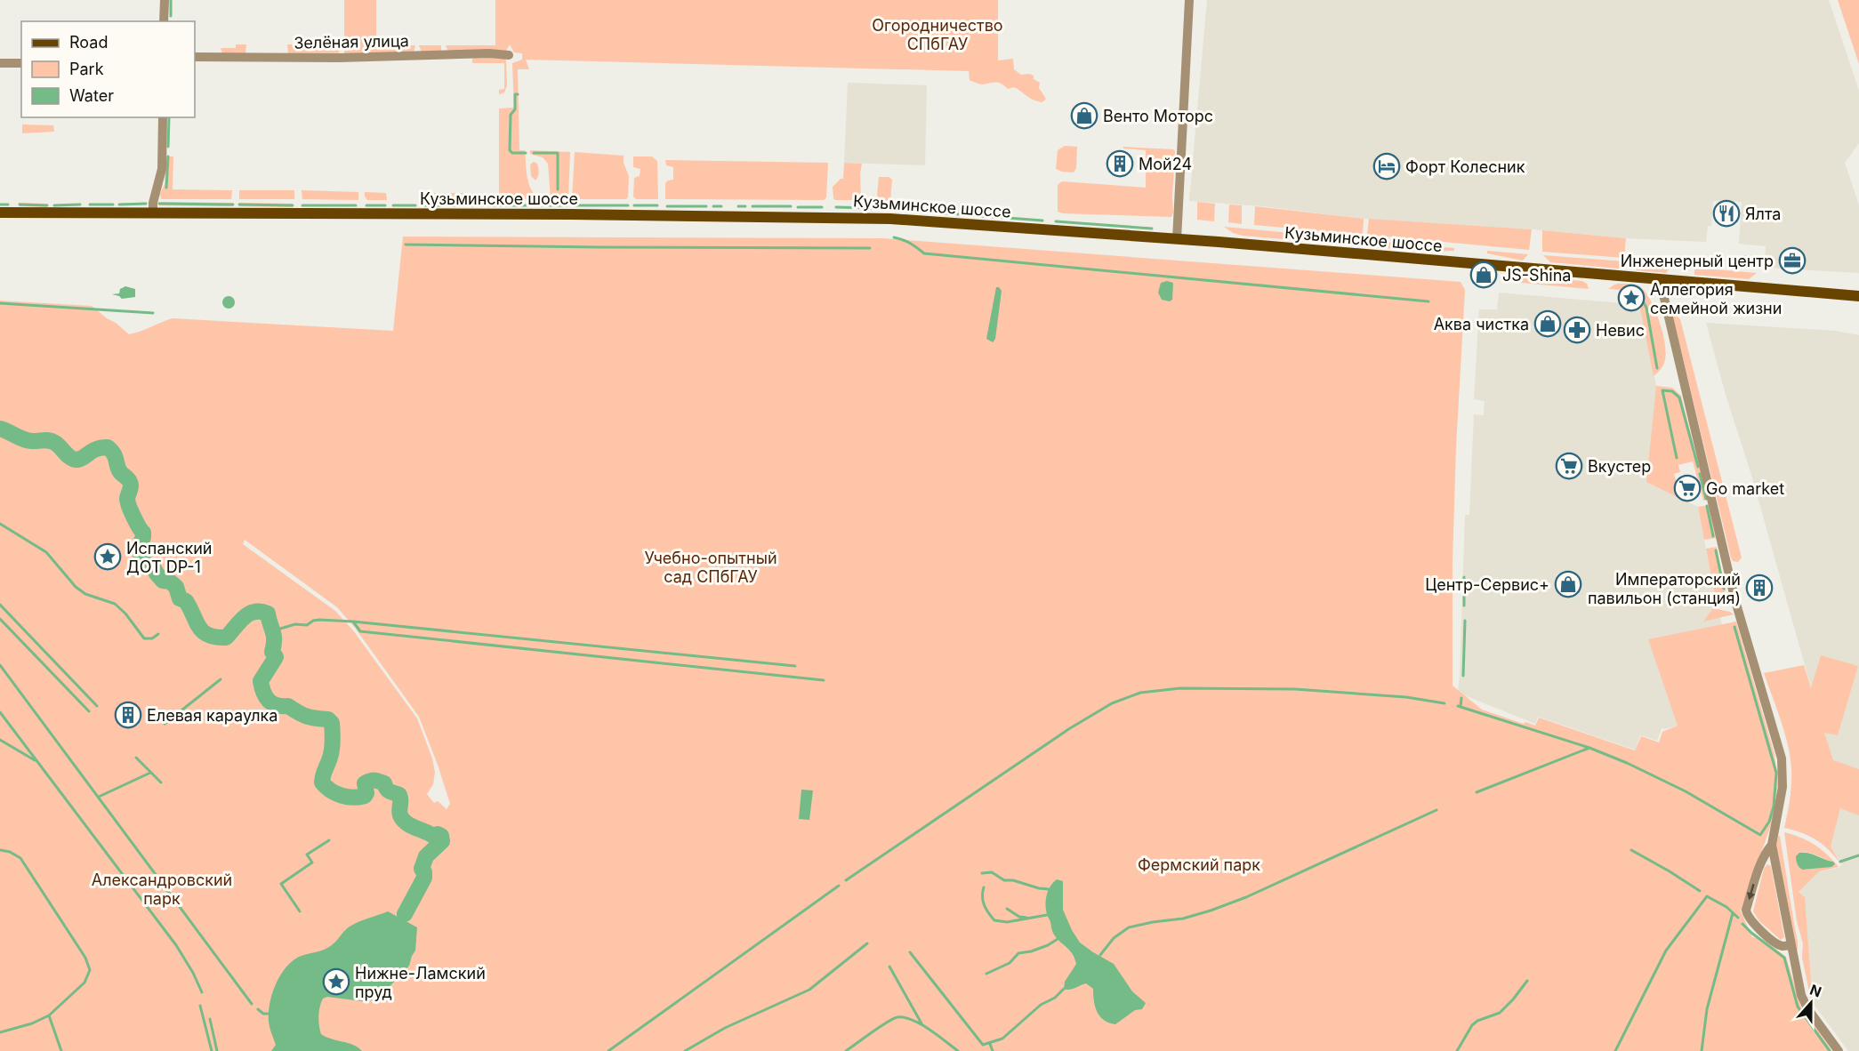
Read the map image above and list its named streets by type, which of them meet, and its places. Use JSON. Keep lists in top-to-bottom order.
{
  "streets": {
    "main road": ["Кузьминское шоссе"],
    "street": ["Зелёная улица"]
  },
  "parks": [
    "Огородничество СПбГАУ",
    "Учебно-опытный сад СПбГАУ",
    "Фермский парк",
    "Александровский парк"
  ],
  "places": {
    "shop": [
      "Венто Моторс",
      "JS-Shina",
      "Аква чистка",
      "Центр-Сервис+"
    ],
    "building": ["Мой24", "Императорский павильон (станция)", "Елевая караулка"],
    "hotel": ["Форт Колесник"],
    "restaurant": ["Ялта"],
    "office": ["Инженерный центр"],
    "place": ["Аллегория семейной жизни", "Испанский ДОТ DP-1", "Нижне-Ламский пруд"],
    "pharmacy": ["Невис"],
    "supermarket": ["Вкустер", "Go market"]
  },
  "legend": ["Road", "Park", "Water"],
  "north": "top"
}
